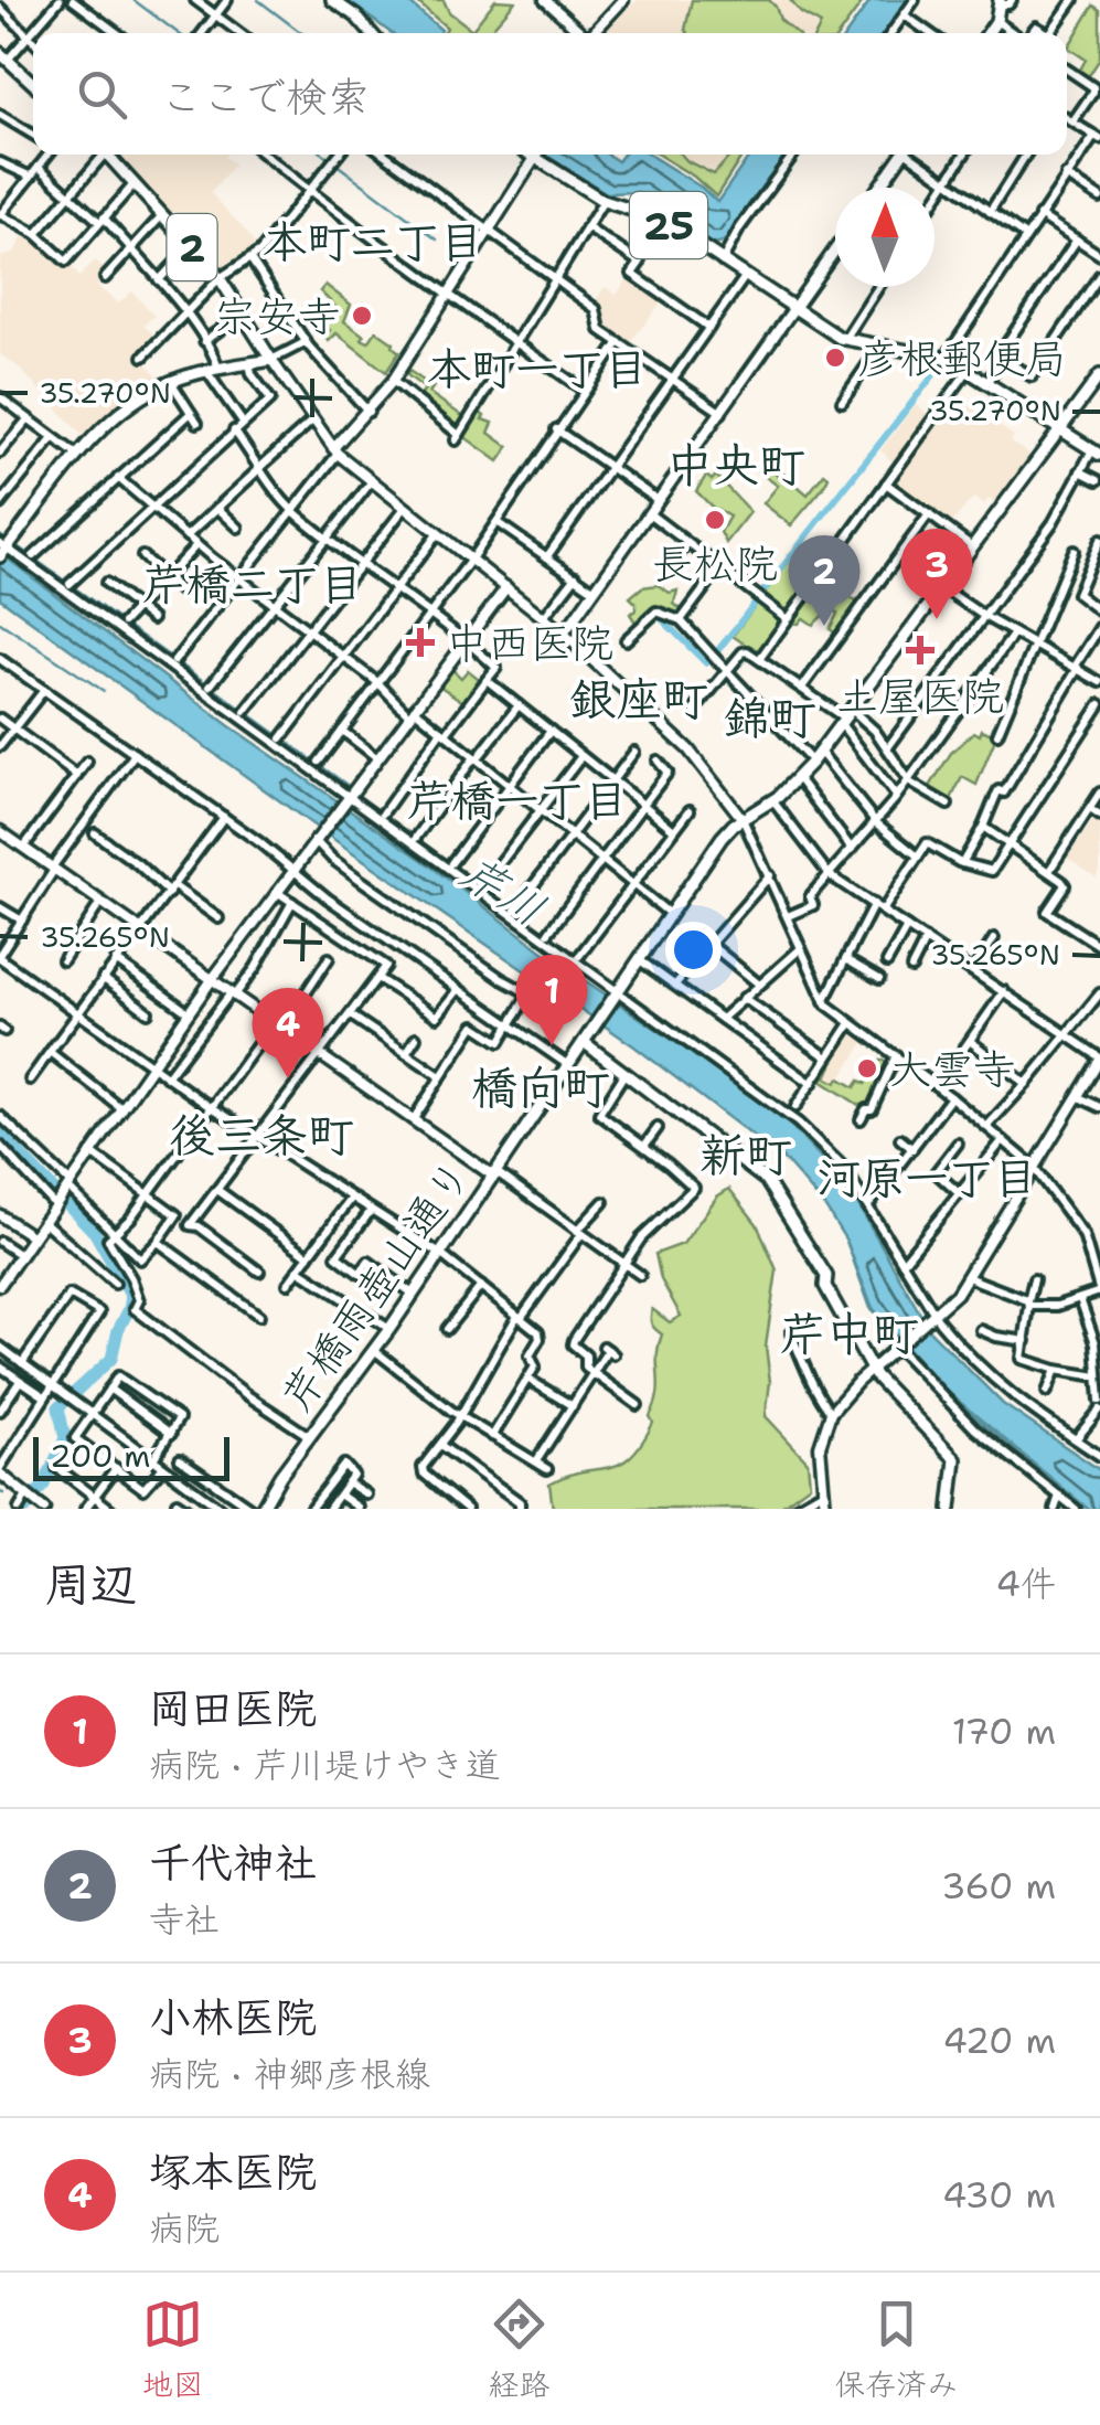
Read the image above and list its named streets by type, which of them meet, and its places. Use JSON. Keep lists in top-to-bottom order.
{
  "streets": {
    "main road": ["25", "2", "芹橋雨壺山通り"]
  },
  "crossings": [
    ["25", "芹橋雨壺山通り"]
  ],
  "districts": [
    "本町二丁目",
    "本町一丁目",
    "中央町",
    "芹橋二丁目",
    "銀座町",
    "錦町",
    "芹橋一丁目",
    "橋向町",
    "後三条町",
    "新町",
    "河原一丁目",
    "芹中町"
  ],
  "water": ["芹川"],
  "places": {
    "other": [
      "宗安寺",
      "彦根郵便局",
      "長松院",
      "大雲寺"
    ],
    "health": ["中西医院", "土屋医院"]
  },
  "scale_bar": "200 m",
  "north": "top",
  "page": {
    "search": "ここで検索",
    "pins": [
      "3",
      "2",
      "1",
      "4"
    ],
    "scale": "200 m",
    "heading": ["周辺", "4件"],
    "list": [
      {
        "mark": "1",
        "name": "岡田医院",
        "note": "病院 · 芹川堤けやき道",
        "value": "170 m"
      },
      {
        "mark": "2",
        "name": "千代神社",
        "note": "寺社",
        "value": "360 m"
      },
      {
        "mark": "3",
        "name": "小林医院",
        "note": "病院 · 神郷彦根線",
        "value": "420 m"
      },
      {
        "mark": "4",
        "name": "塚本医院",
        "note": "病院",
        "value": "430 m"
      }
    ],
    "nav": ["地図", "経路", "保存済み"]
  },
  "coordinates": ["35.270°N", "35.265°N"]
}
